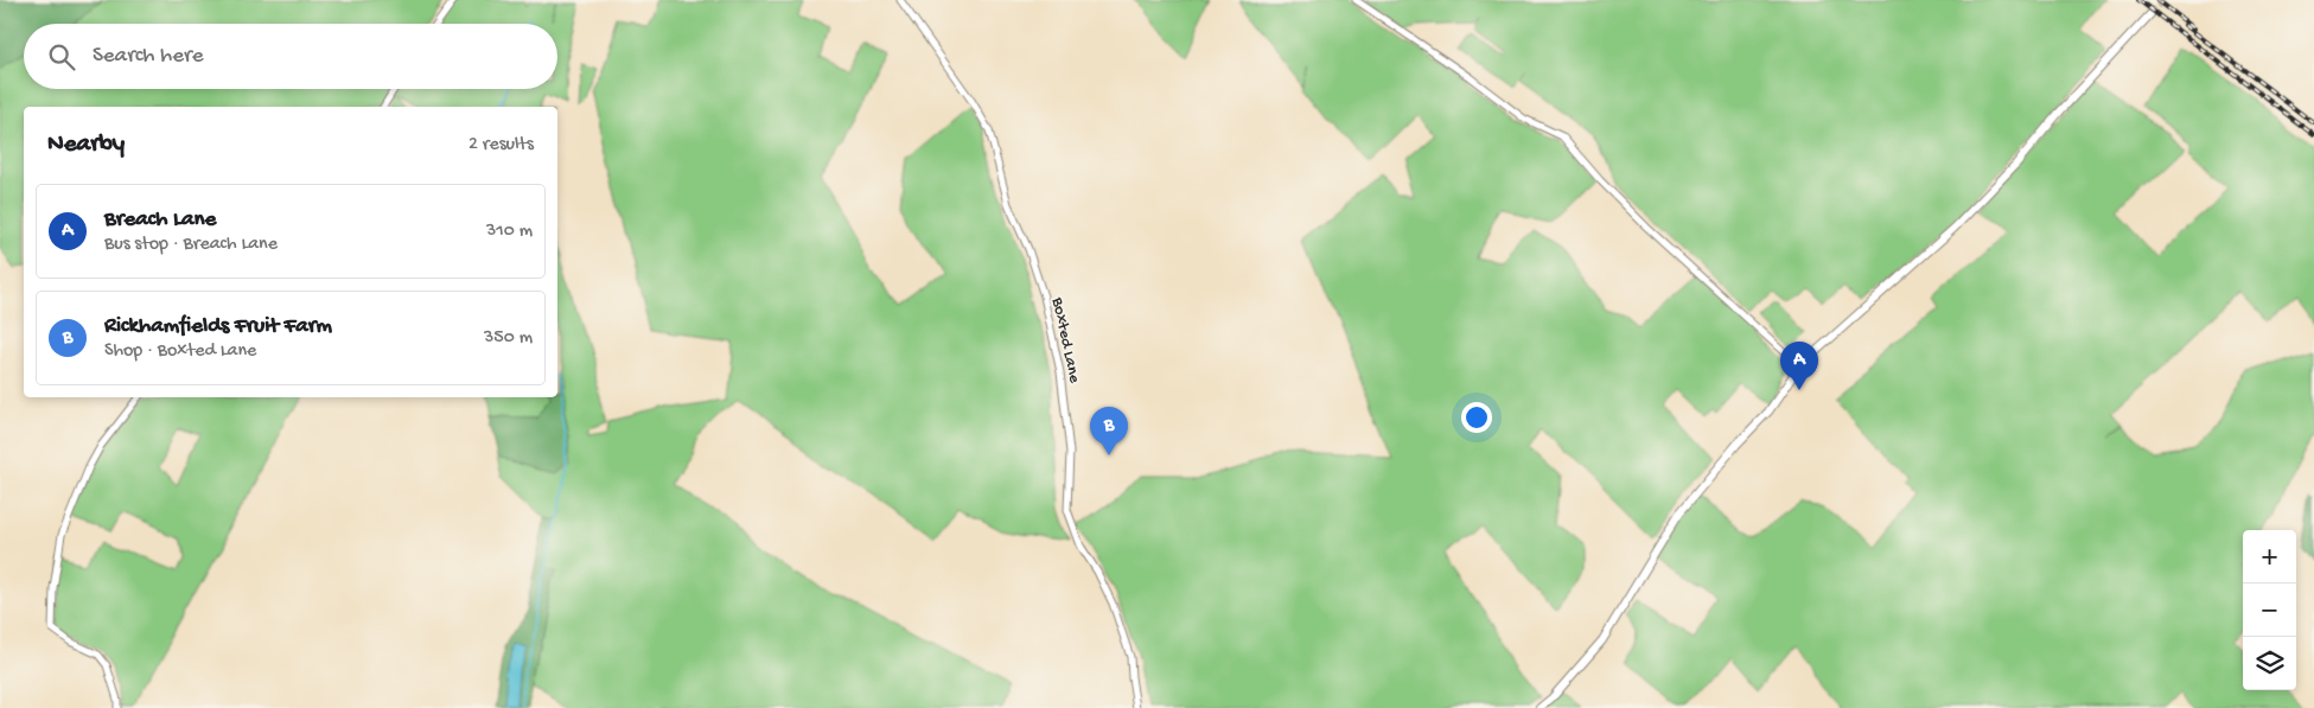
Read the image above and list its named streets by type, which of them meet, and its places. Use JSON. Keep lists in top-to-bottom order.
{
  "streets": {
    "street": ["Boxted Lane"]
  },
  "page": {
    "search": "Search here",
    "heading": ["Nearby", "2 results"],
    "list": [
      {
        "mark": "A",
        "name": "Breach Lane",
        "note": "Bus stop · Breach Lane",
        "value": "310 m"
      },
      {
        "mark": "B",
        "name": "Rickhamfields Fruit Farm",
        "note": "Shop · Boxted Lane",
        "value": "350 m"
      }
    ],
    "pins": ["A", "B"],
    "map_buttons": ["+", "−"]
  }
}
